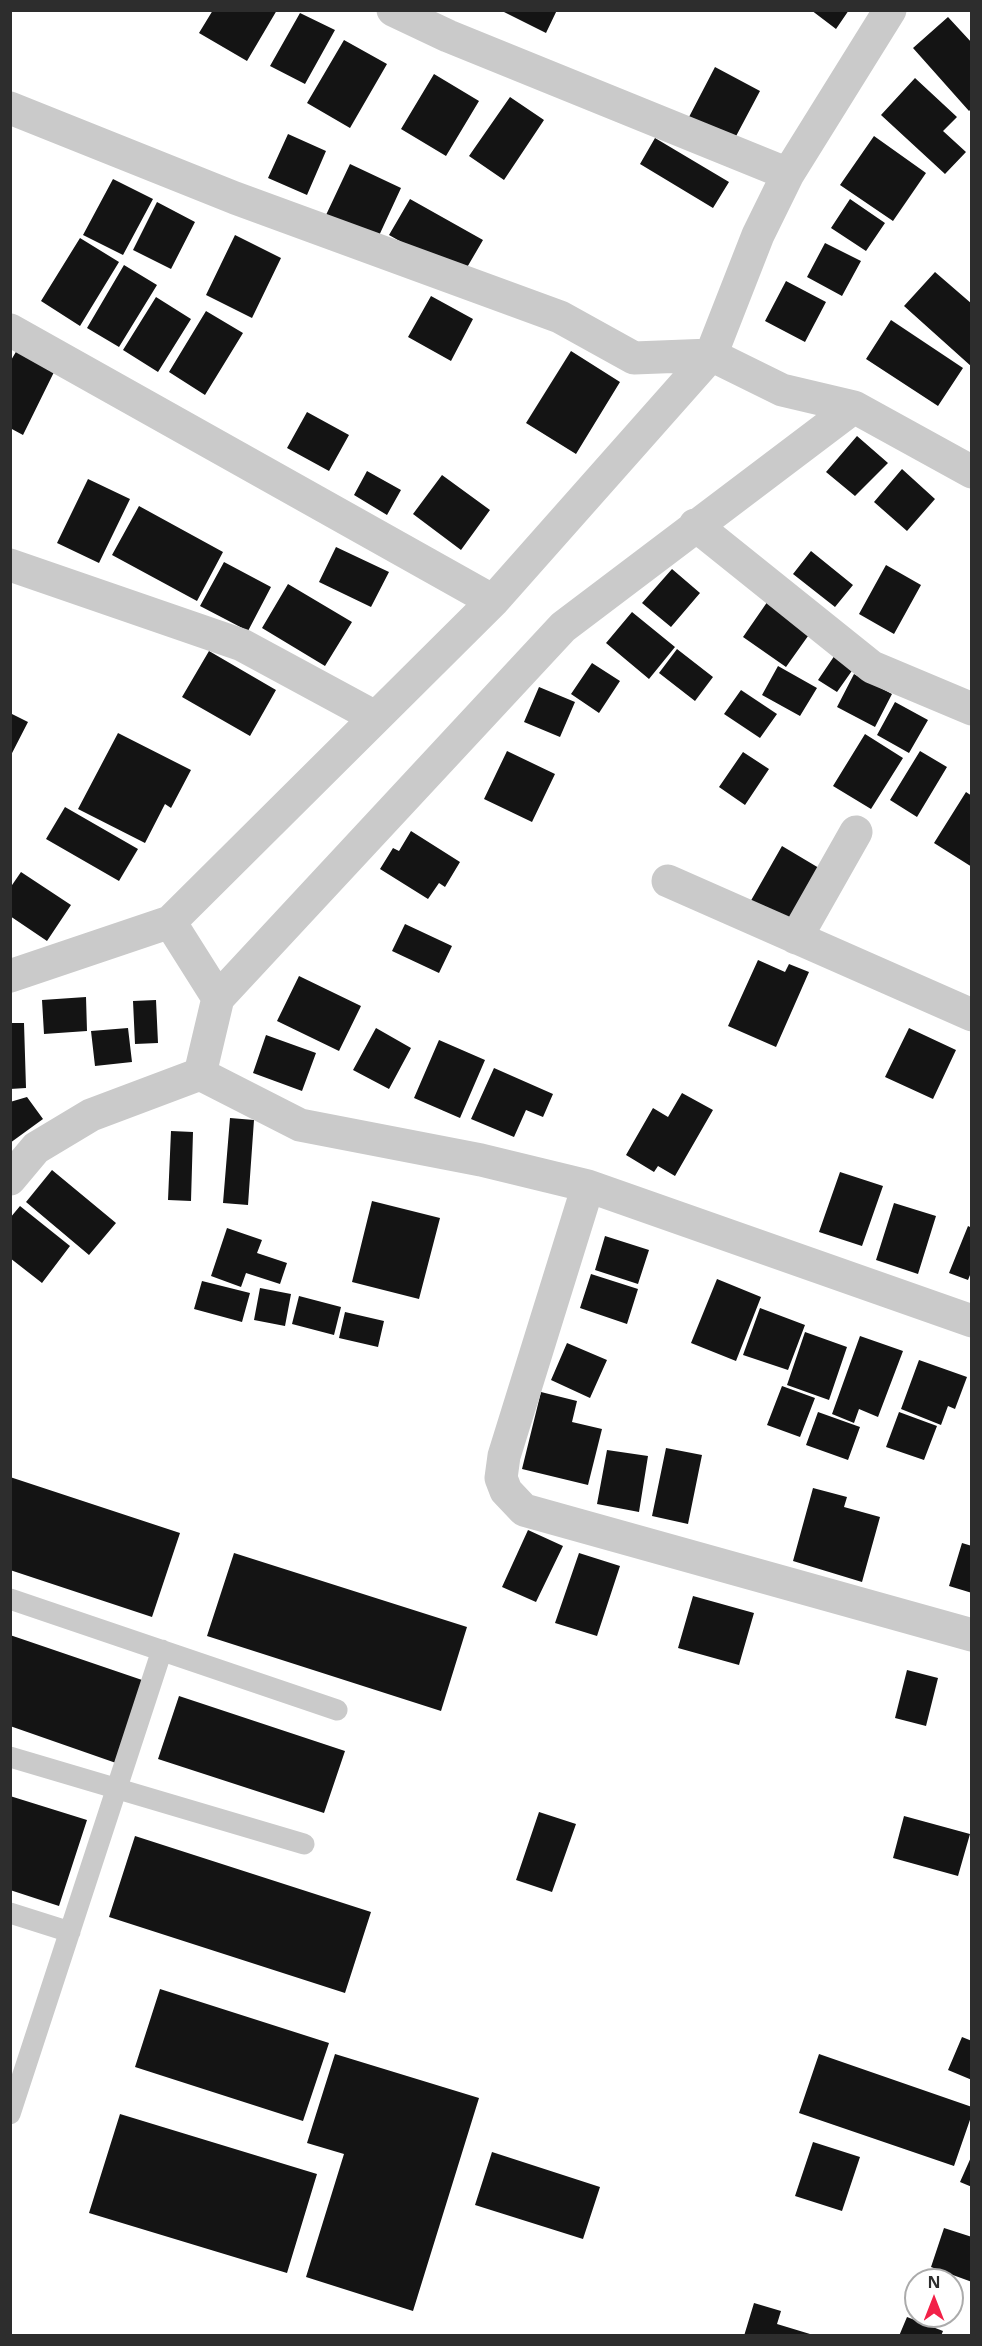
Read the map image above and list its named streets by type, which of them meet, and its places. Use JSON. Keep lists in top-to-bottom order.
{
  "north": "top"
}
